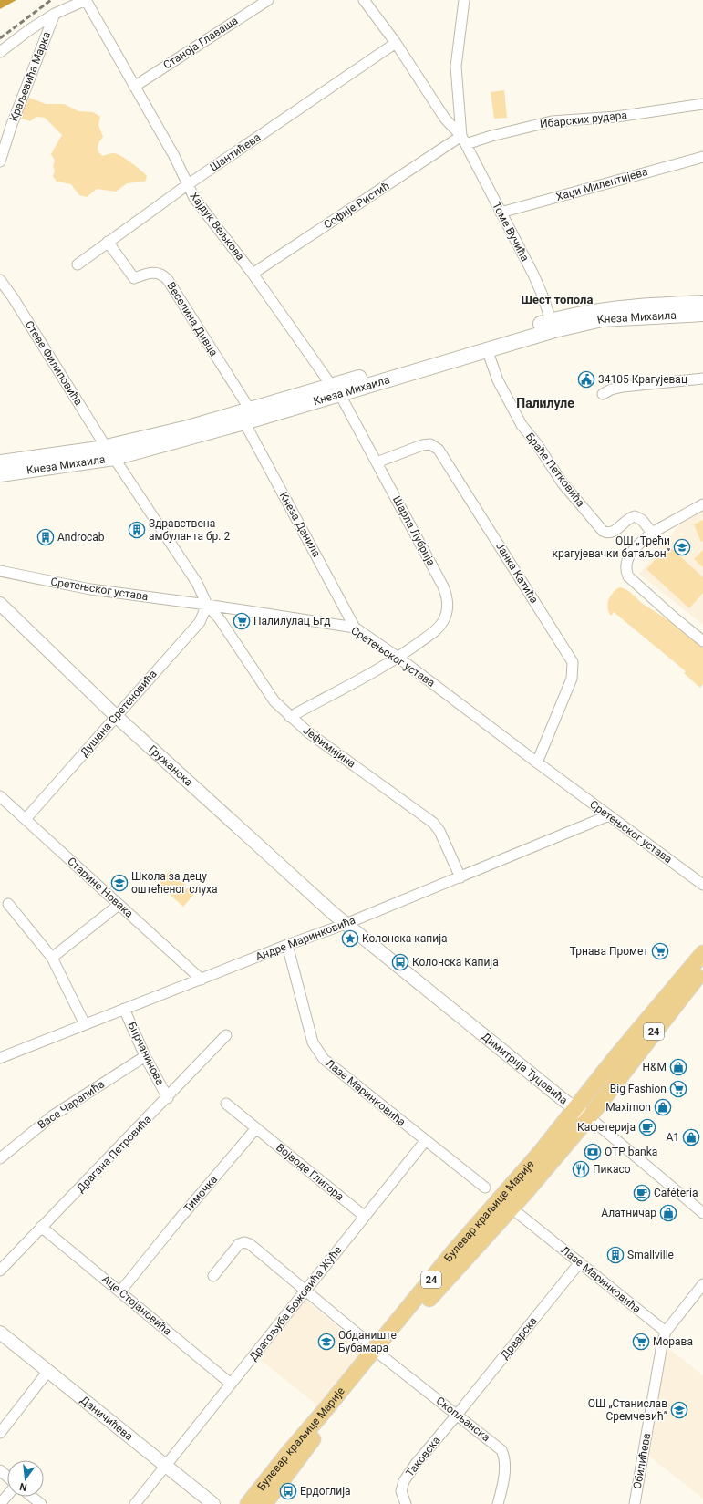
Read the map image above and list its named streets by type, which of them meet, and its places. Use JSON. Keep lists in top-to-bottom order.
{
  "streets": {
    "main road": ["Кнеза Михаила", "24", "Булевар краљице Марије"],
    "street": [
      "Станоја Главаша",
      "Краљевића Марка",
      "Ибарских рудара",
      "Шантићева",
      "Хаџи Милентијева",
      "Софије Ристић",
      "Хајдук Вељкова",
      "Томе Вучића",
      "Веселина Дивца",
      "Стеве Филиповића",
      "Браће Петковића",
      "Кнеза Данила",
      "Шарла Лубрија",
      "Јанка Катића",
      "Сретењског устава",
      "Душана Сретеновића",
      "Јефимијина",
      "Гружанска",
      "Старине Новака",
      "Андре Маринковића",
      "Бирчанинова",
      "Димитрија Туцовића",
      "Лазе Маринковића",
      "Васе Чарапића",
      "Драгана Петровића",
      "Војводе Глигора",
      "Тимочка",
      "Драгољуба Божовића Жуће",
      "Аце Стојановића",
      "Дрварска",
      "Даничићева",
      "Скопљанска",
      "Таковска",
      "Обилићева"
    ]
  },
  "crossings": [
    ["Станоја Главаша", "Хајдук Вељкова"],
    ["Ибарских рудара", "Софије Ристић"],
    ["Ибарских рудара", "Томе Вучића"],
    ["Шантићева", "Хајдук Вељкова"],
    ["Шантићева", "Томе Вучића"],
    ["Шантићева", "Веселина Дивца"],
    ["Хаџи Милентијева", "Томе Вучића"],
    ["Софије Ристић", "Хајдук Вељкова"],
    ["Софије Ристић", "Томе Вучића"],
    ["Хајдук Вељкова", "Кнеза Михаила"],
    ["Хајдук Вељкова", "Шарла Лубрија"],
    ["Томе Вучића", "Кнеза Михаила"],
    ["Кнеза Михаила", "Веселина Дивца"],
    ["Кнеза Михаила", "Стеве Филиповића"],
    ["Кнеза Михаила", "Браће Петковића"],
    ["Кнеза Михаила", "Кнеза Данила"],
    ["Кнеза Михаила", "Шарла Лубрија"],
    ["Веселина Дивца", "Кнеза Данила"],
    ["Стеве Филиповића", "Сретењског устава"],
    ["Стеве Филиповића", "Душана Сретеновића"],
    ["Стеве Филиповића", "Јефимијина"],
    ["Кнеза Данила", "Сретењског устава"],
    ["Шарла Лубрија", "Јанка Катића"],
    ["Шарла Лубрија", "Сретењског устава"],
    ["Шарла Лубрија", "Јефимијина"],
    ["Јанка Катића", "Сретењског устава"],
    ["Сретењског устава", "Душана Сретеновића"],
    ["Сретењског устава", "Јефимијина"],
    ["Сретењског устава", "Андре Маринковића"],
    ["Душана Сретеновића", "Јефимијина"],
    ["Душана Сретеновића", "Гружанска"],
    ["Душана Сретеновића", "Старине Новака"],
    ["Јефимијина", "Андре Маринковића"],
    ["Гружанска", "Андре Маринковића"],
    ["Гружанска", "Димитрија Туцовића"],
    ["Старине Новака", "Андре Маринковића"],
    ["Андре Маринковића", "Бирчанинова"],
    ["Андре Маринковића", "Димитрија Туцовића"],
    ["Андре Маринковића", "Лазе Маринковића"],
    ["Бирчанинова", "Васе Чарапића"],
    ["Бирчанинова", "Драгана Петровића"],
    ["Димитрија Туцовића", "Булевар краљице Марије"],
    ["Лазе Маринковића", "Драгољуба Божовића Жуће"],
    ["Лазе Маринковића", "Дрварска"],
    ["Лазе Маринковића", "Обилићева"],
    ["Драгана Петровића", "Аце Стојановића"],
    ["Војводе Глигора", "Тимочка"],
    ["Војводе Глигора", "Драгољуба Божовића Жуће"],
    ["Тимочка", "Аце Стојановића"],
    ["Булевар краљице Марије", "Скопљанска"],
    ["Драгољуба Божовића Жуће", "Аце Стојановића"],
    ["Драгољуба Божовића Жуће", "Даничићева"],
    ["Дрварска", "Скопљанска"],
    ["Дрварска", "Таковска"],
    ["Скопљанска", "Таковска"]
  ],
  "districts": ["Шест топола", "Палилуле"],
  "places": {
    "public building": ["34105 Крагујевац"],
    "building": ["Здравствена амбуланта бр. 2", "Androcab", "Smallville"],
    "school or university": [
      "ОШ „Трећи крагујевачки батаљон”",
      "Школа за децу оштећеног слуха",
      "Обданиште Бубамара",
      "ОШ „Станислав Сремчевић”"
    ],
    "supermarket": [
      "Палилулац Бгд",
      "Трнава Промет",
      "Big Fashion",
      "Морава"
    ],
    "place": ["Колонска капија"],
    "bus stop": ["Колонска Капија", "Ердоглија"],
    "shop": [
      "H&M",
      "Maximon",
      "A1",
      "Алатничар"
    ],
    "cafe": ["Кафетерија", "Caféteria"],
    "bank": ["OTP banka"],
    "restaurant": ["Пикасо"]
  },
  "north": "bottom"
}
